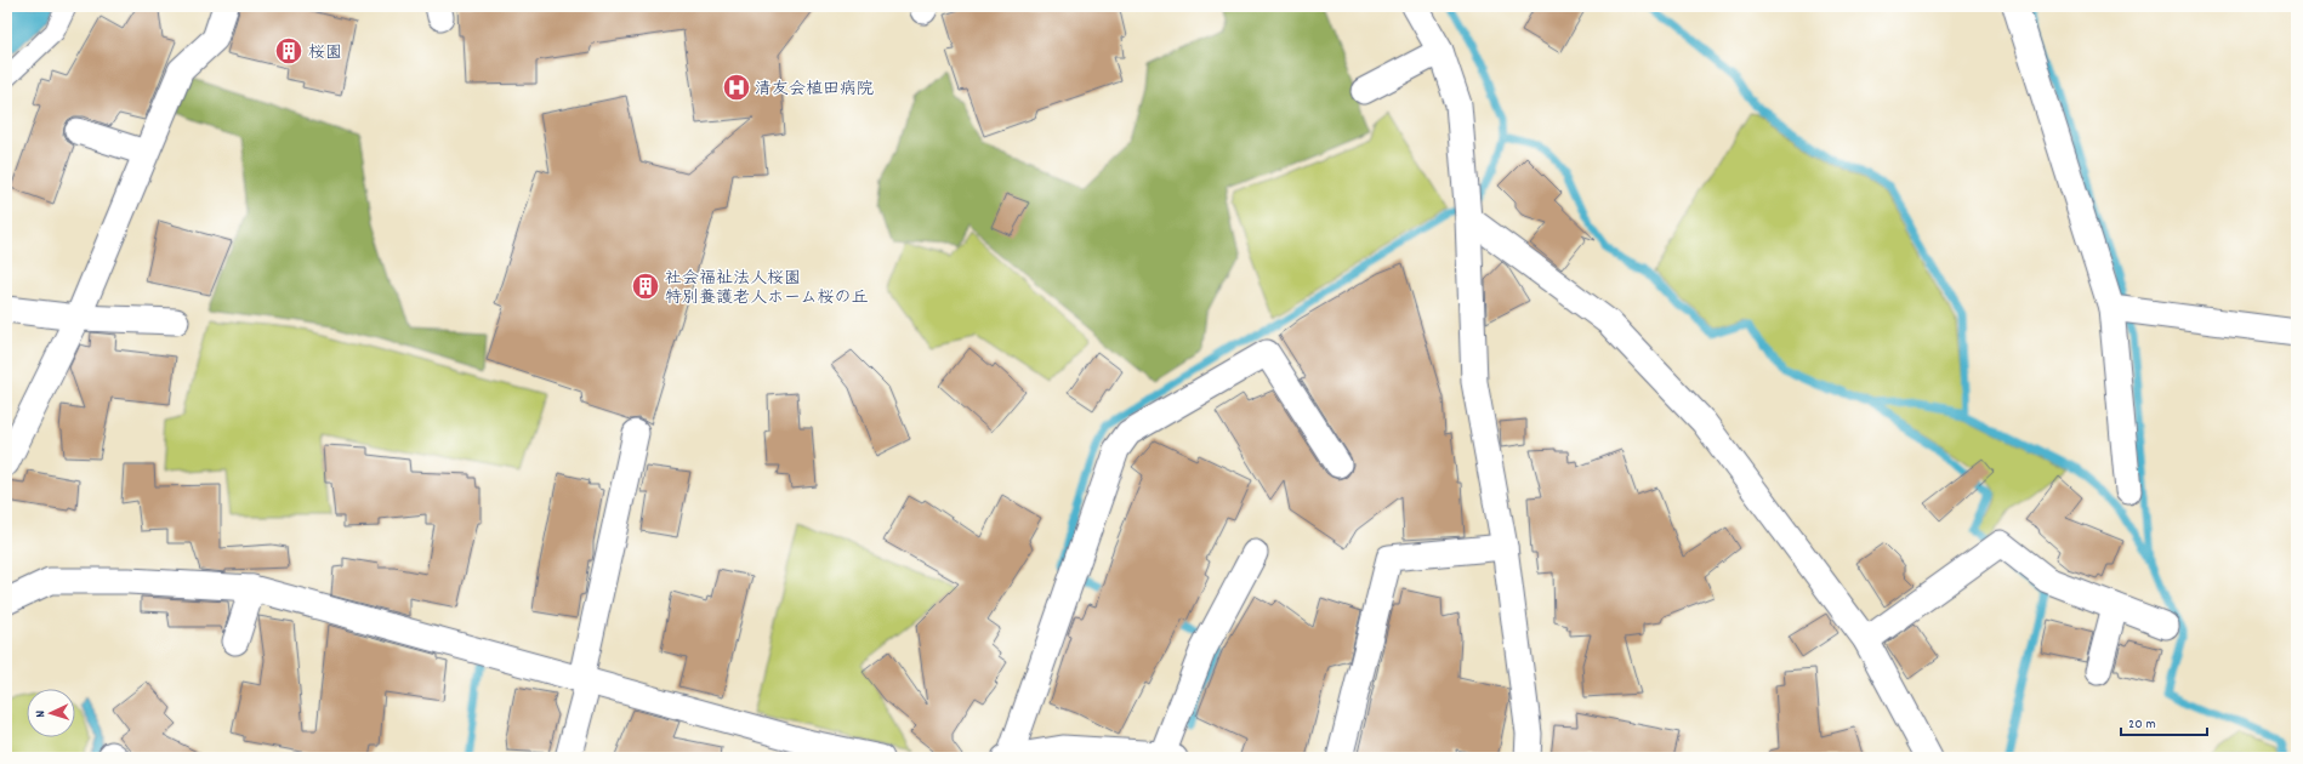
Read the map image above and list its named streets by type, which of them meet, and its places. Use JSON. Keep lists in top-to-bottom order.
{
  "places": {
    "building": ["桜園", "社会福祉法人桜園 特別養護老人ホーム桜の丘"],
    "hospital": ["清友会植田病院"]
  },
  "scale_bar": "20 m",
  "north": "left"
}
